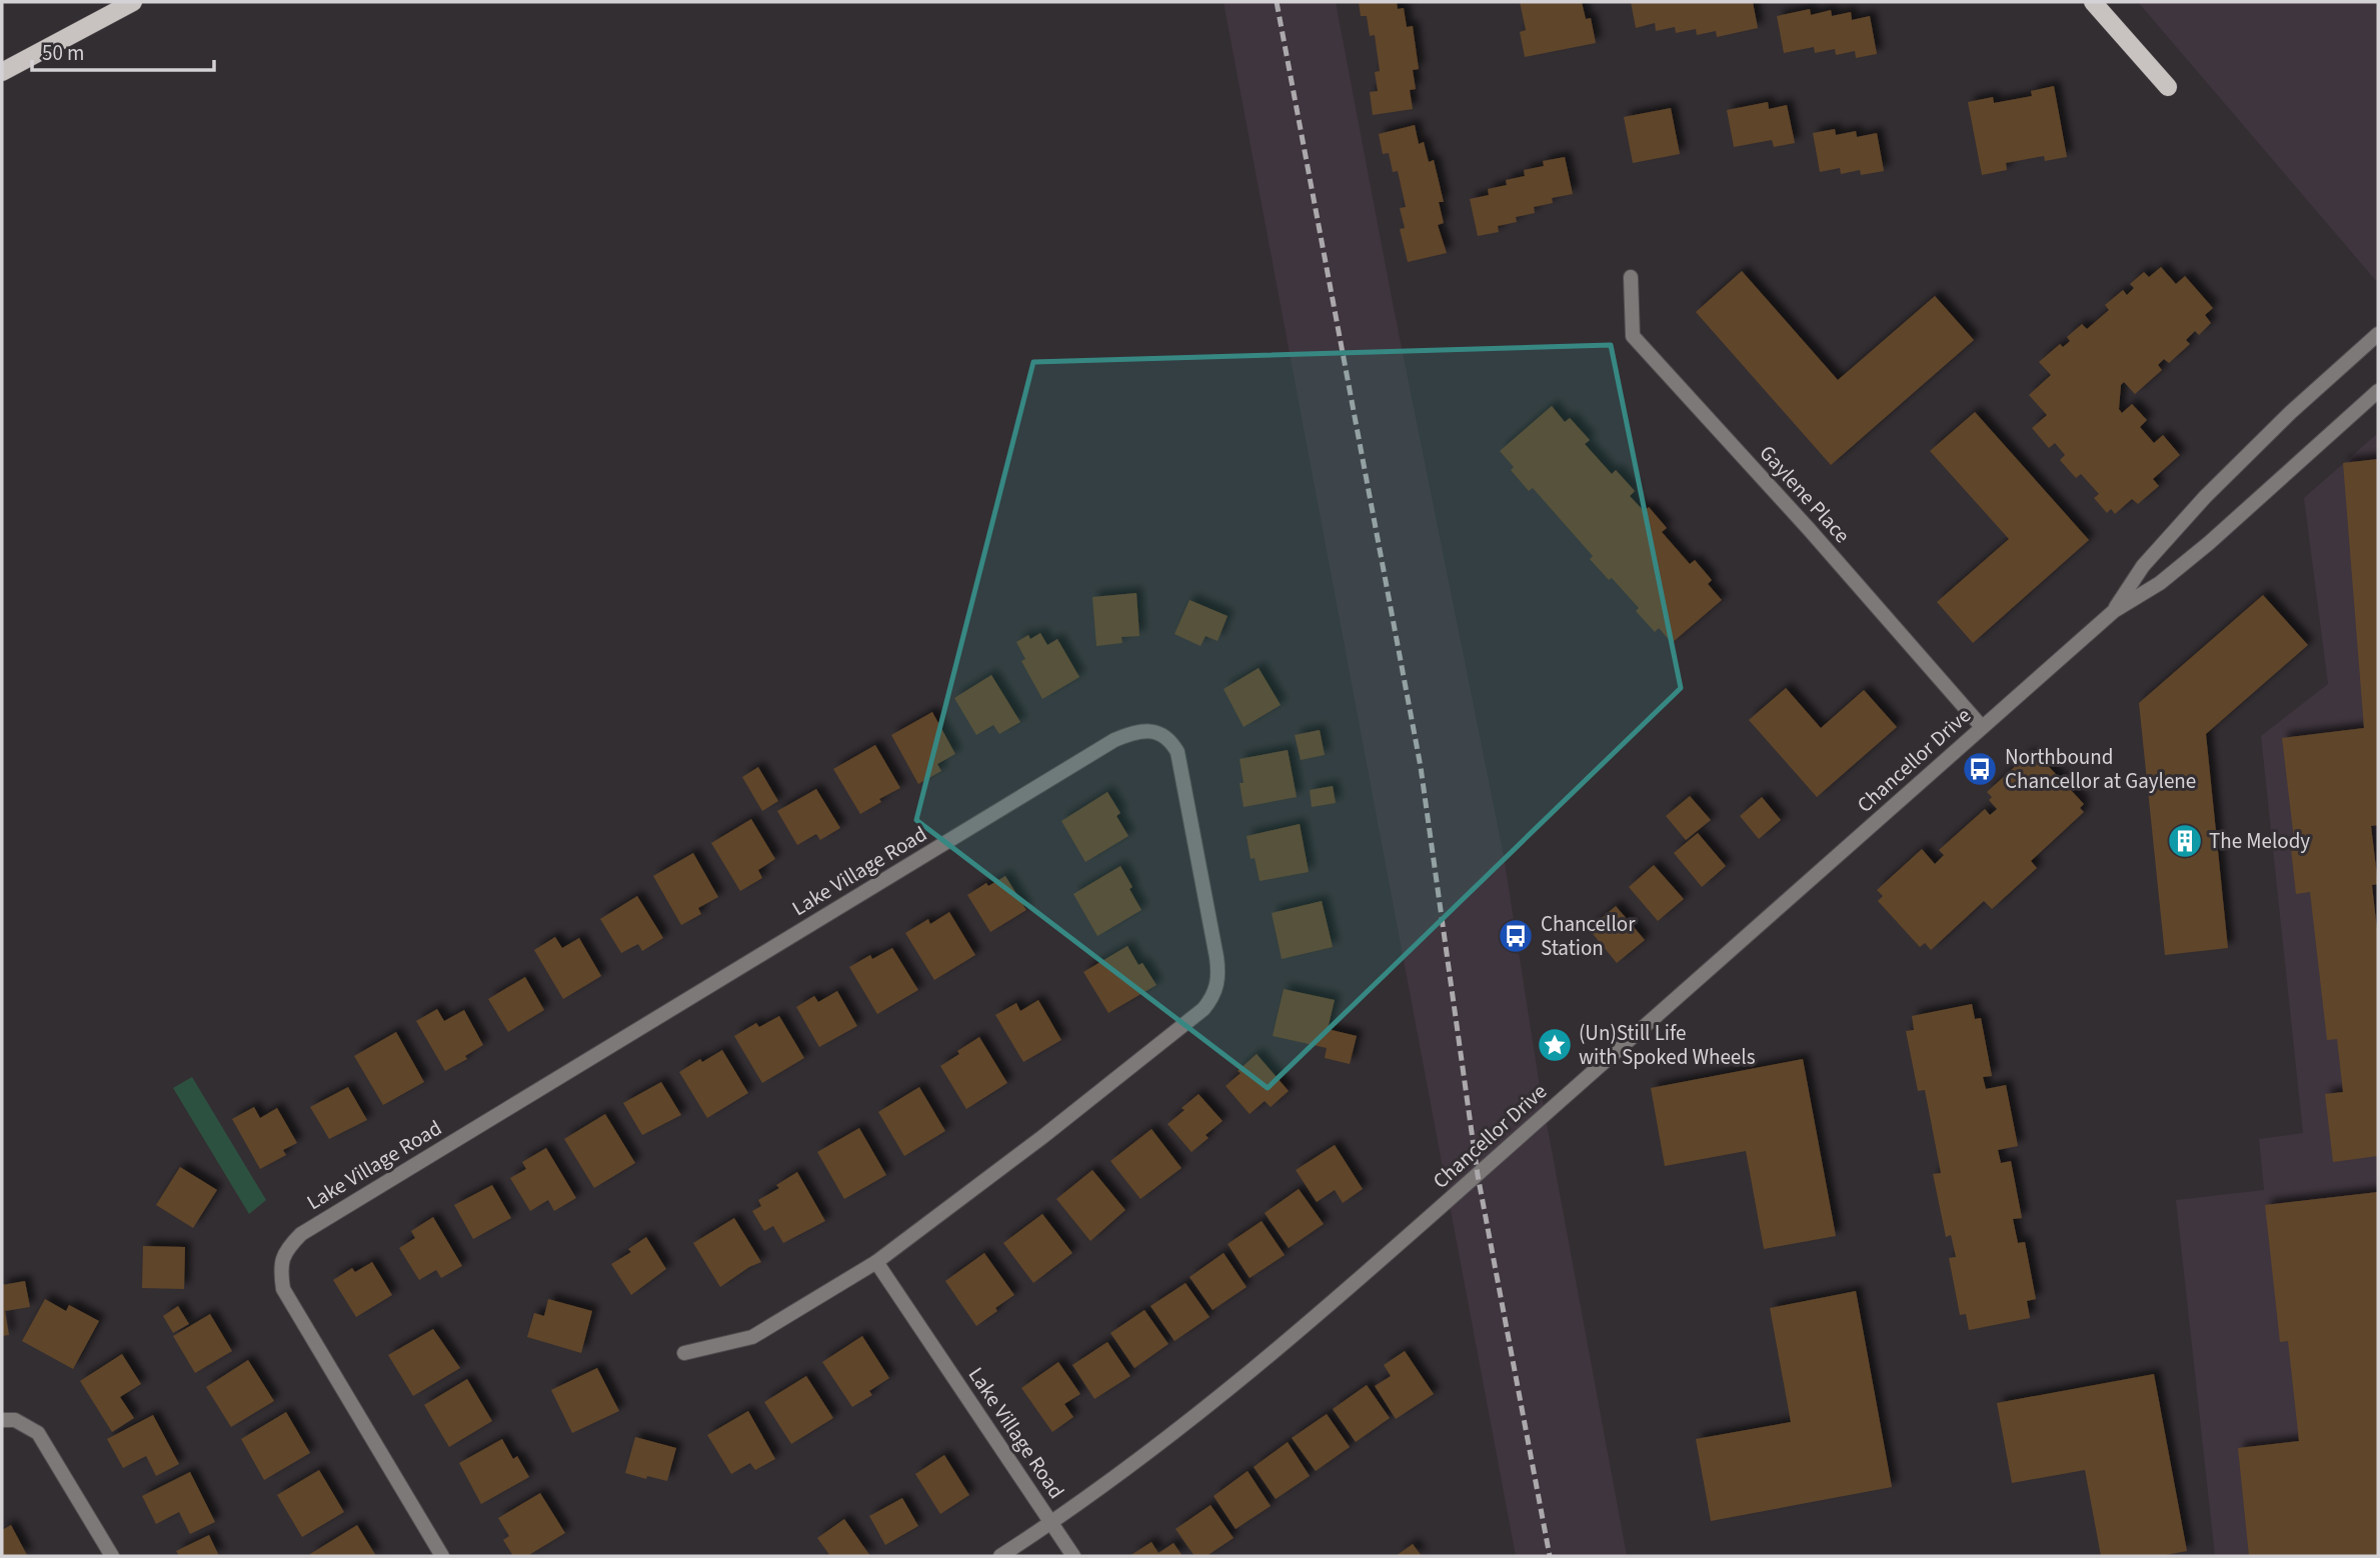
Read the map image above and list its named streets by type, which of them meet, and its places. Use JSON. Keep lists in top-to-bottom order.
{
  "streets": {
    "street": ["Gaylene Place", "Chancellor Drive", "Lake Village Road"]
  },
  "crossings": [
    ["Gaylene Place", "Chancellor Drive"],
    ["Chancellor Drive", "Lake Village Road"]
  ],
  "places": {
    "bus stop": ["Northbound Chancellor at Gaylene", "Chancellor Station"],
    "building": ["The Melody"],
    "place": ["(Un)Still Life with Spoked Wheels"]
  },
  "scale_bar": "50 m"
}
